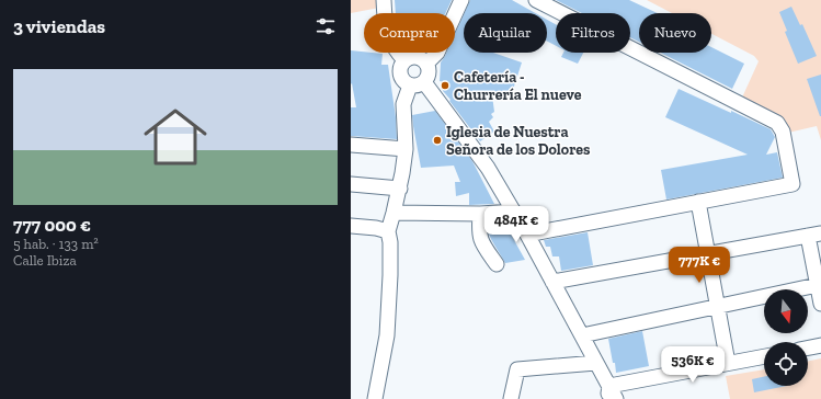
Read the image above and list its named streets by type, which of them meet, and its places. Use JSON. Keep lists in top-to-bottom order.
{
  "places": ["Cafetería - Churrería El nueve", "Iglesia de Nuestra Señora de los Dolores"],
  "north": "bottom",
  "page": {
    "heading": "3 viviendas",
    "chip": [
      "Comprar",
      "Alquilar",
      "Filtros",
      "Nuevo"
    ],
    "list": [
      {
        "name": "777 000 €",
        "note": "5 hab. · 133 m² · Calle Ibiza"
      }
    ],
    "price": ["484K €", "777K €", "536K €"]
  }
}
